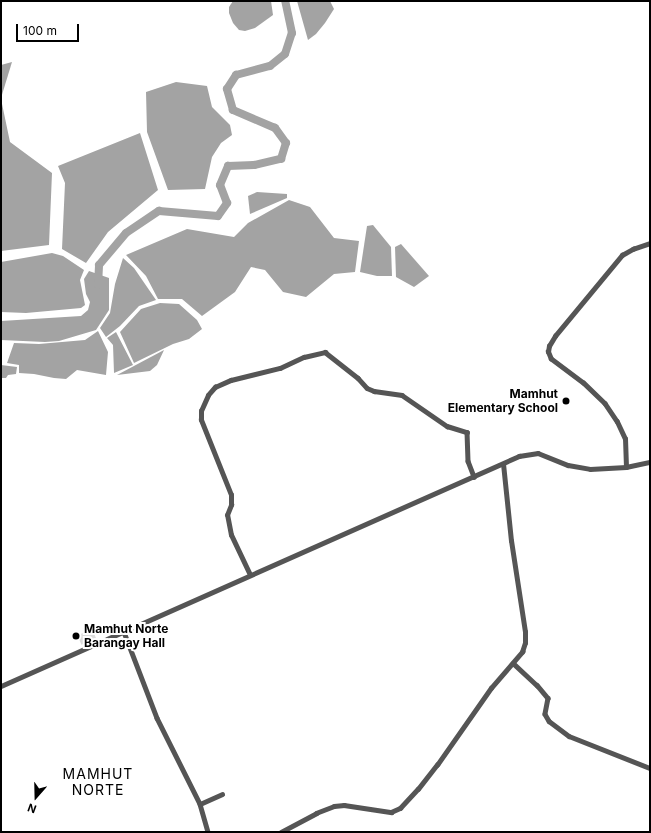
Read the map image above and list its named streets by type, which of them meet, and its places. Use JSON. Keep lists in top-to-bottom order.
{
  "districts": ["MAMHUT NORTE"],
  "places": ["Mamhut Elementary School", "Mamhut Norte Barangay Hall"],
  "scale_bar": "100 m",
  "north": "bottom"
}
